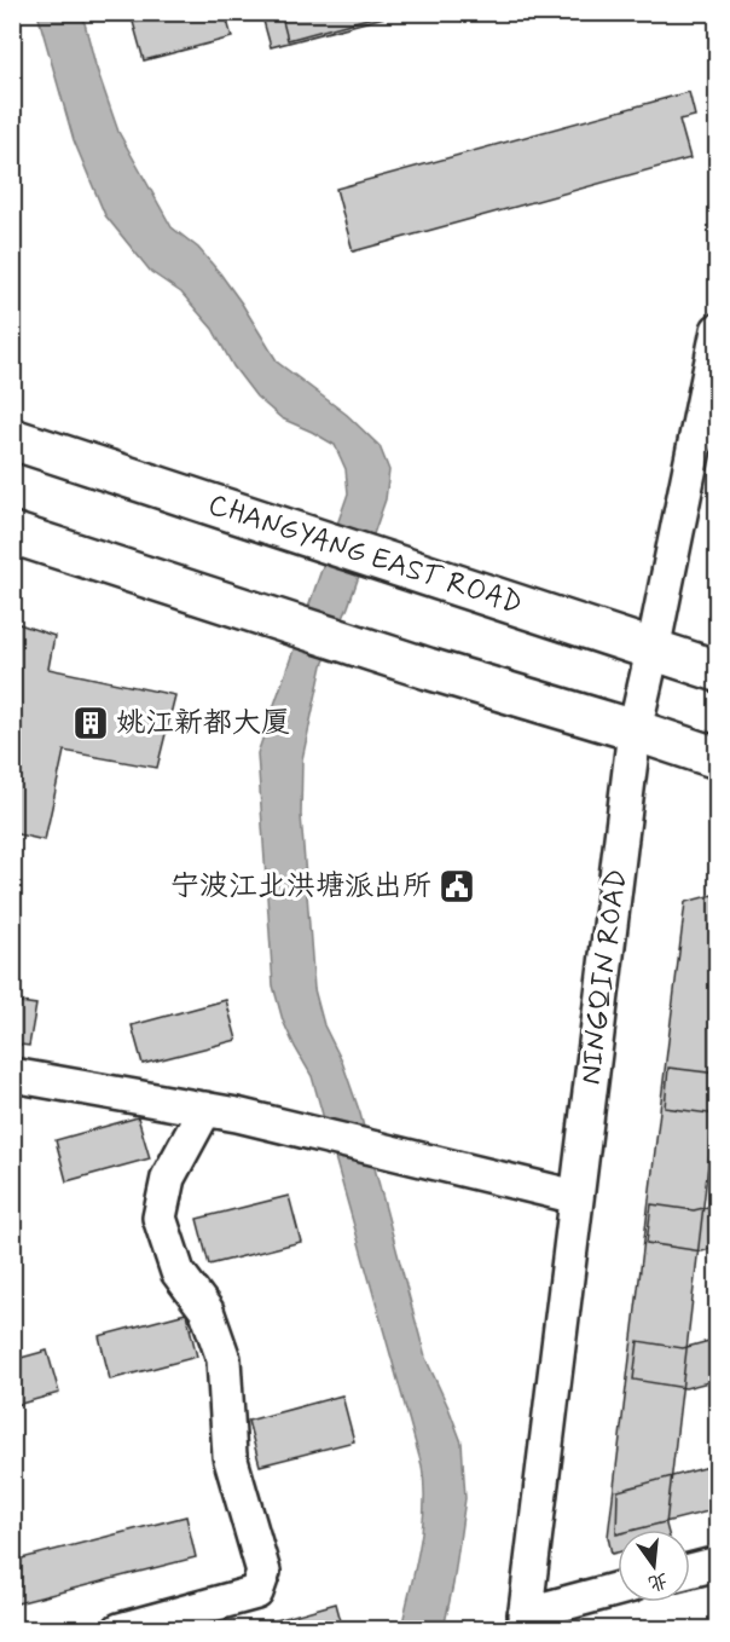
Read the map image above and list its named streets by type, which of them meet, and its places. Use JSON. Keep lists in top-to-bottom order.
{
  "streets": {
    "main road": ["CHANGYANG EAST ROAD"],
    "street": ["NINGQIN ROAD"]
  },
  "crossings": [
    ["CHANGYANG EAST ROAD", "NINGQIN ROAD"]
  ],
  "places": {
    "building": ["姚江新都大厦"],
    "public building": ["宁波江北洪塘派出所"]
  },
  "north": "bottom"
}
